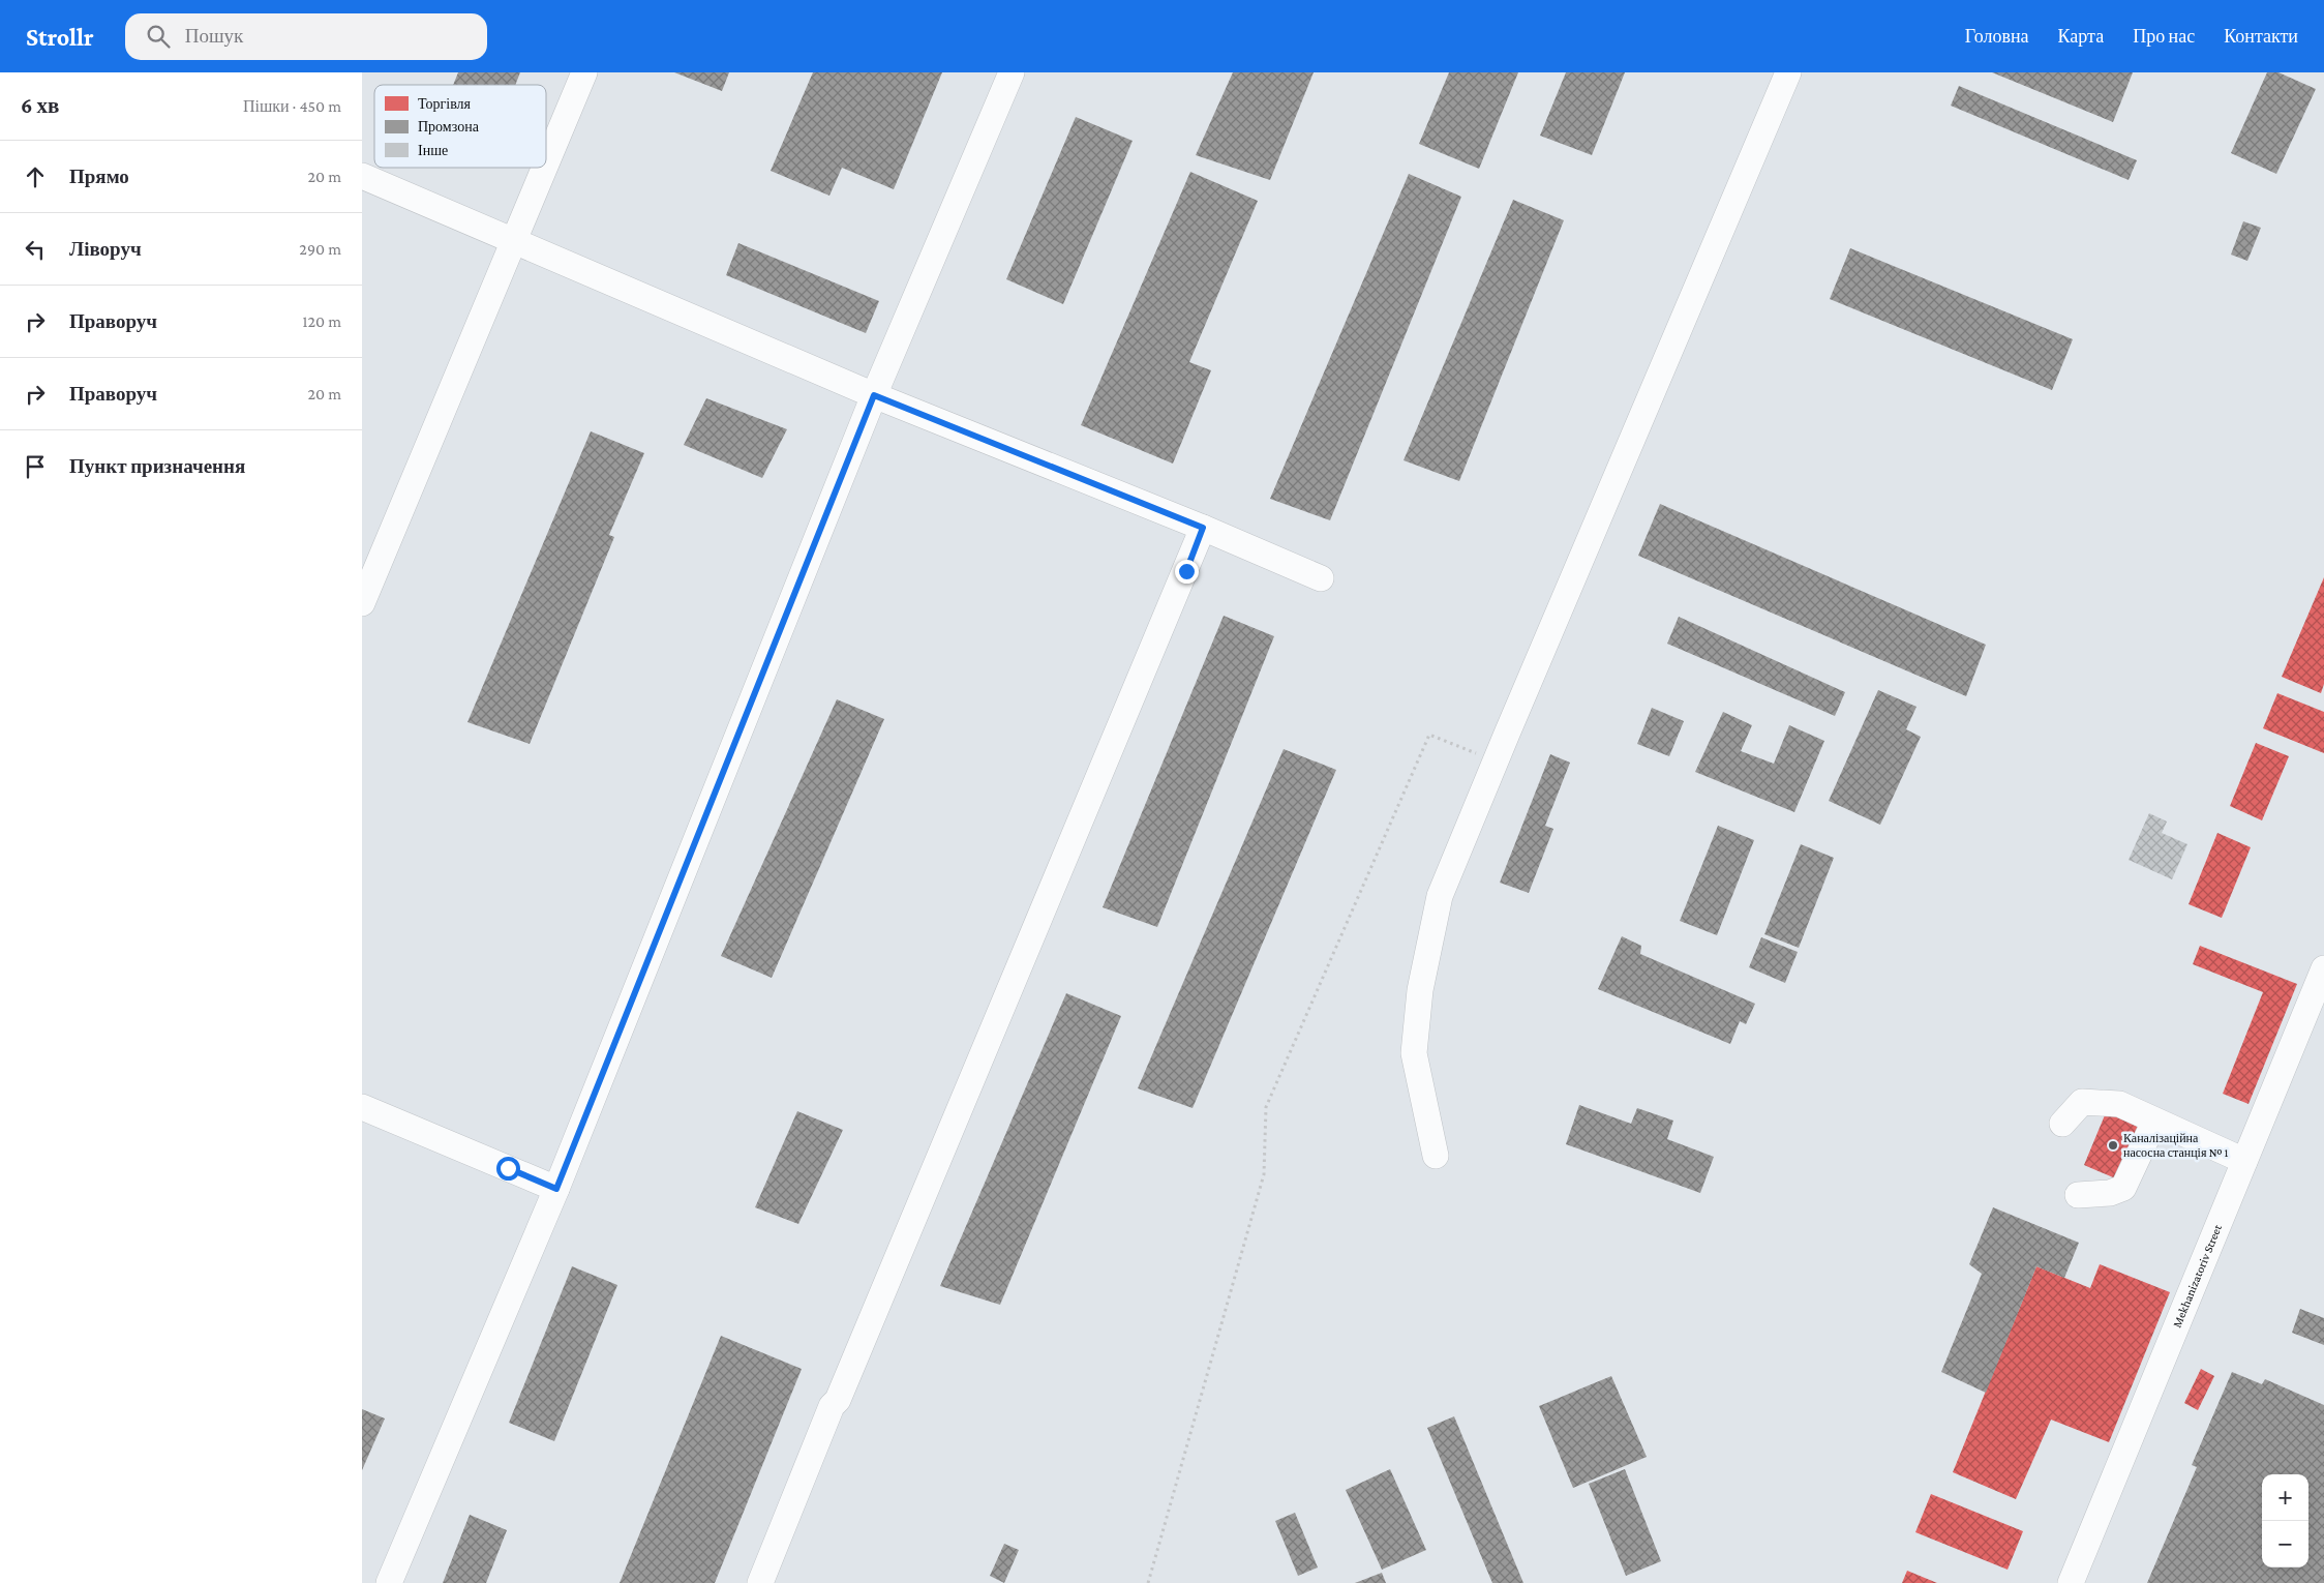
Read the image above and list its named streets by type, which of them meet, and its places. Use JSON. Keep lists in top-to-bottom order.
{
  "streets": {
    "street": ["Mekhanizatoriv Street"]
  },
  "places": ["Каналізаційна насосна станція № 1"],
  "legend": ["Торгівля", "Промзона", "Інше"],
  "page": {
    "header": "Strollr",
    "search": "Пошук",
    "nav": [
      "Головна",
      "Карта",
      "Про нас",
      "Контакти"
    ],
    "heading": ["6 хв", "Пішки · 450 m"],
    "list": [
      ["Прямо", "20 m"],
      ["Ліворуч", "290 m"],
      ["Праворуч", "120 m"],
      ["Праворуч", "20 m"],
      "Пункт призначення"
    ],
    "map_buttons": ["+", "−"]
  }
}
